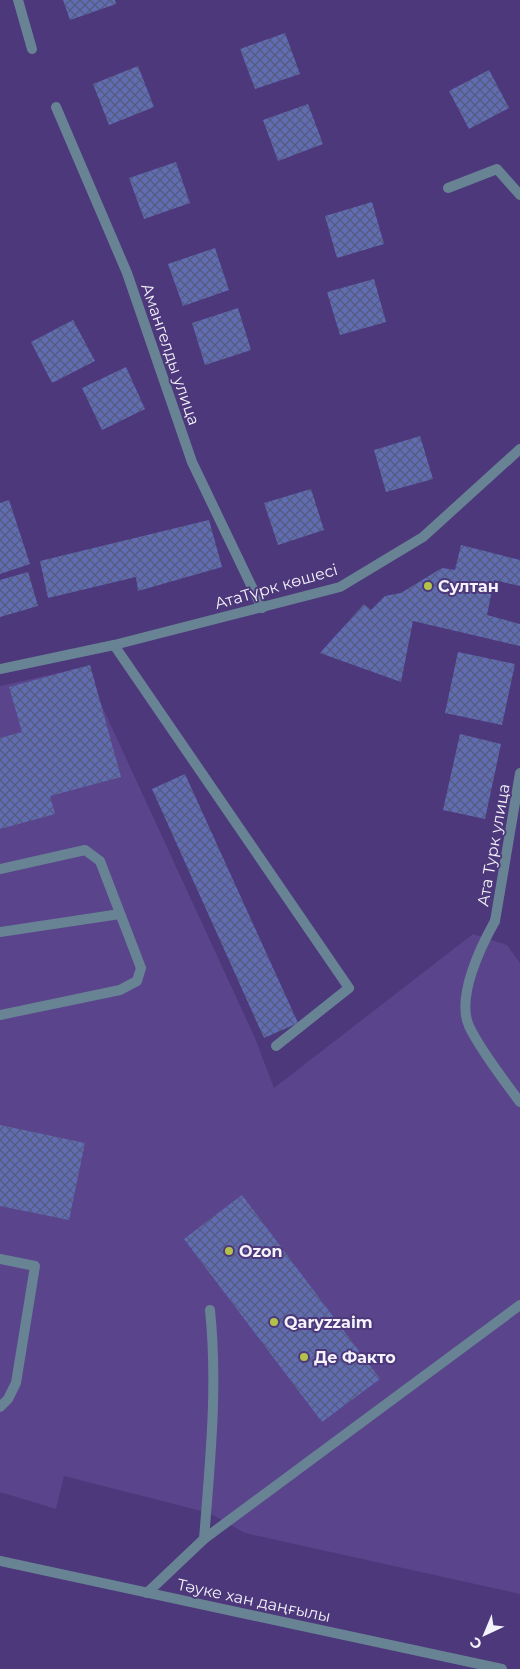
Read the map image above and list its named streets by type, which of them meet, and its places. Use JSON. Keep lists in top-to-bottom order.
{
  "streets": {
    "street": [
      "Амангелды улица",
      "АтаТүрк көшесі",
      "Ата Турк улица",
      "Тәуке хан даңғылы"
    ]
  },
  "crossings": [
    ["Амангелды улица", "АтаТүрк көшесі"]
  ],
  "places": [
    "Султан",
    "Ozon",
    "Qaryzzaim",
    "Де Факто"
  ],
  "north": "bottom left"
}
